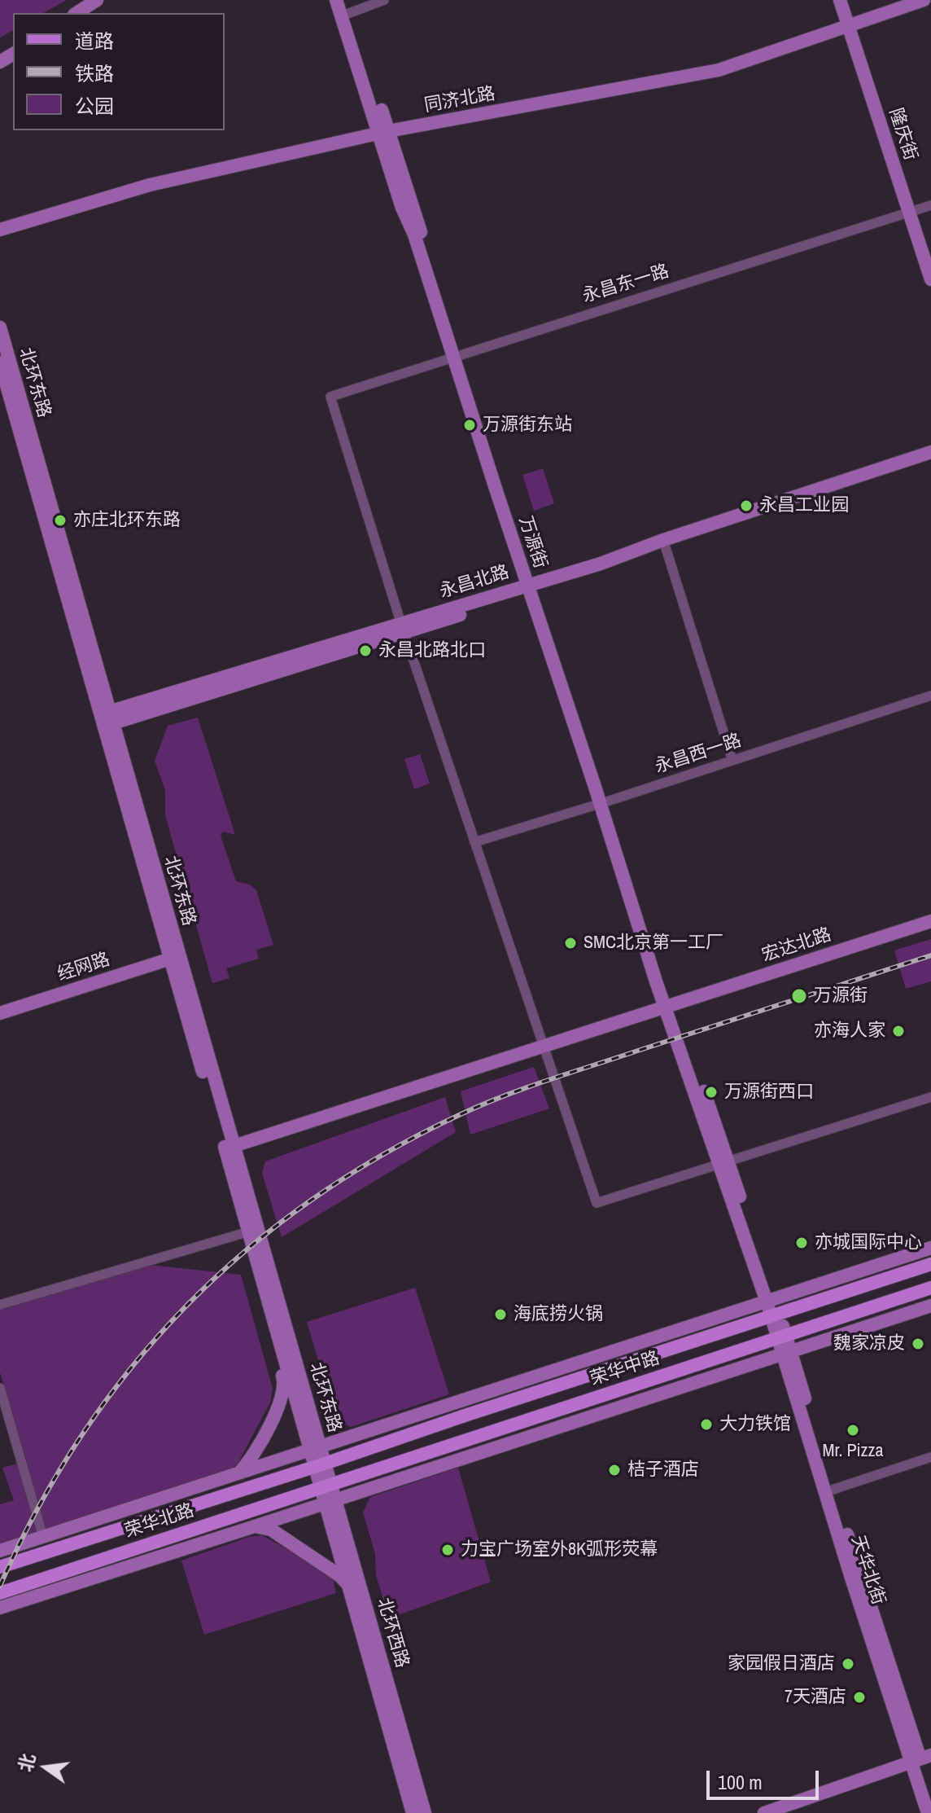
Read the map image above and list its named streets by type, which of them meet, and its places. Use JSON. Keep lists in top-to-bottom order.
{
  "streets": {
    "main road": ["荣华中路", "荣华北路"],
    "street": [
      "同济北路",
      "隆庆街",
      "永昌东一路",
      "北环东路",
      "万源街",
      "永昌北路",
      "永昌西一路",
      "宏达北路",
      "经网路",
      "天华北街",
      "北环西路"
    ]
  },
  "crossings": [
    ["同济北路", "隆庆街"],
    ["同济北路", "万源街"],
    ["隆庆街", "永昌东一路"],
    ["永昌东一路", "万源街"],
    ["永昌东一路", "永昌北路"],
    ["北环东路", "永昌北路"],
    ["北环东路", "宏达北路"],
    ["北环东路", "经网路"],
    ["北环东路", "荣华中路"],
    ["北环东路", "荣华北路"],
    ["北环东路", "北环西路"],
    ["万源街", "永昌北路"],
    ["万源街", "永昌西一路"],
    ["万源街", "宏达北路"],
    ["万源街", "荣华中路"],
    ["万源街", "天华北街"],
    ["荣华中路", "荣华北路"],
    ["荣华中路", "天华北街"],
    ["荣华中路", "北环西路"],
    ["荣华北路", "北环西路"]
  ],
  "places": [
    "万源街东站",
    "永昌工业园",
    "亦庄北环东路",
    "永昌北路北口",
    "SMC北京第一工厂",
    "万源街",
    "亦海人家",
    "万源街西口",
    "亦城国际中心",
    "海底捞火锅",
    "魏家凉皮",
    "大力铁馆",
    "Mr. Pizza",
    "桔子酒店",
    "力宝广场室外8K弧形荧幕",
    "家园假日酒店",
    "7天酒店"
  ],
  "legend": ["道路", "铁路", "公园"],
  "scale_bar": "100 m",
  "north": "left"
}
